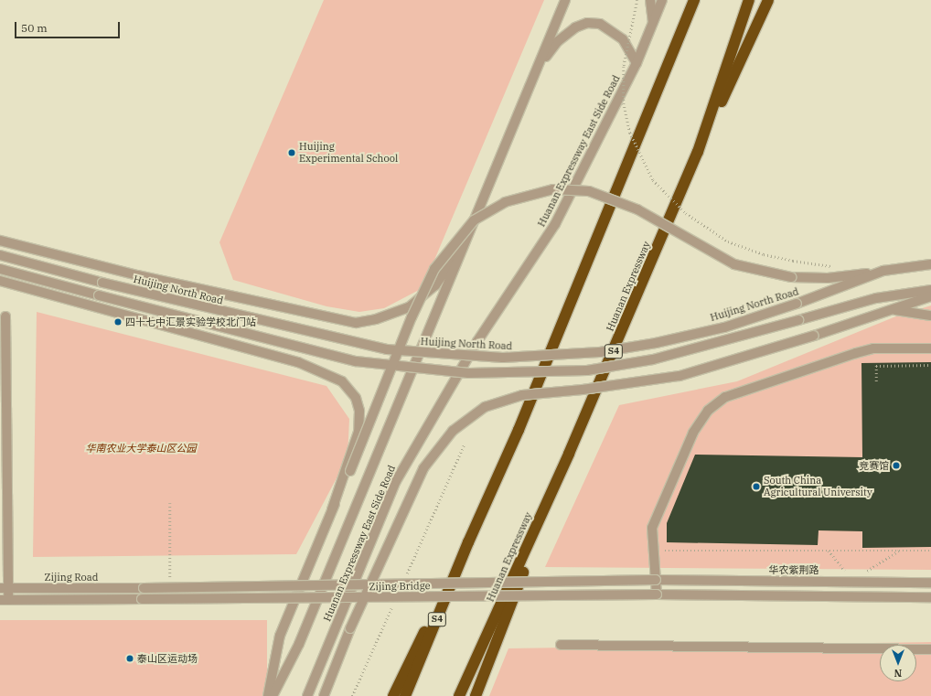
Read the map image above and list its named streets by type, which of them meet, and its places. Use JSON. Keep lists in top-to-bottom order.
{
  "streets": {
    "highway": ["Huanan Expressway", "S4"],
    "street": [
      "Huanan Expressway East Side Road",
      "Huijing North Road",
      "华农紫荆路",
      "Zijing Road",
      "Zijing Bridge"
    ]
  },
  "crossings": [
    ["华农紫荆路", "Zijing Bridge"],
    ["Zijing Road", "Zijing Bridge"]
  ],
  "parks": ["华南农业大学泰山区公园"],
  "places": [
    "Huijing Experimental School",
    "四十七中汇景实验学校北门站",
    "竞赛馆",
    "South China Agricultural University",
    "泰山区运动场"
  ],
  "scale_bar": "50 m",
  "north": "bottom"
}
